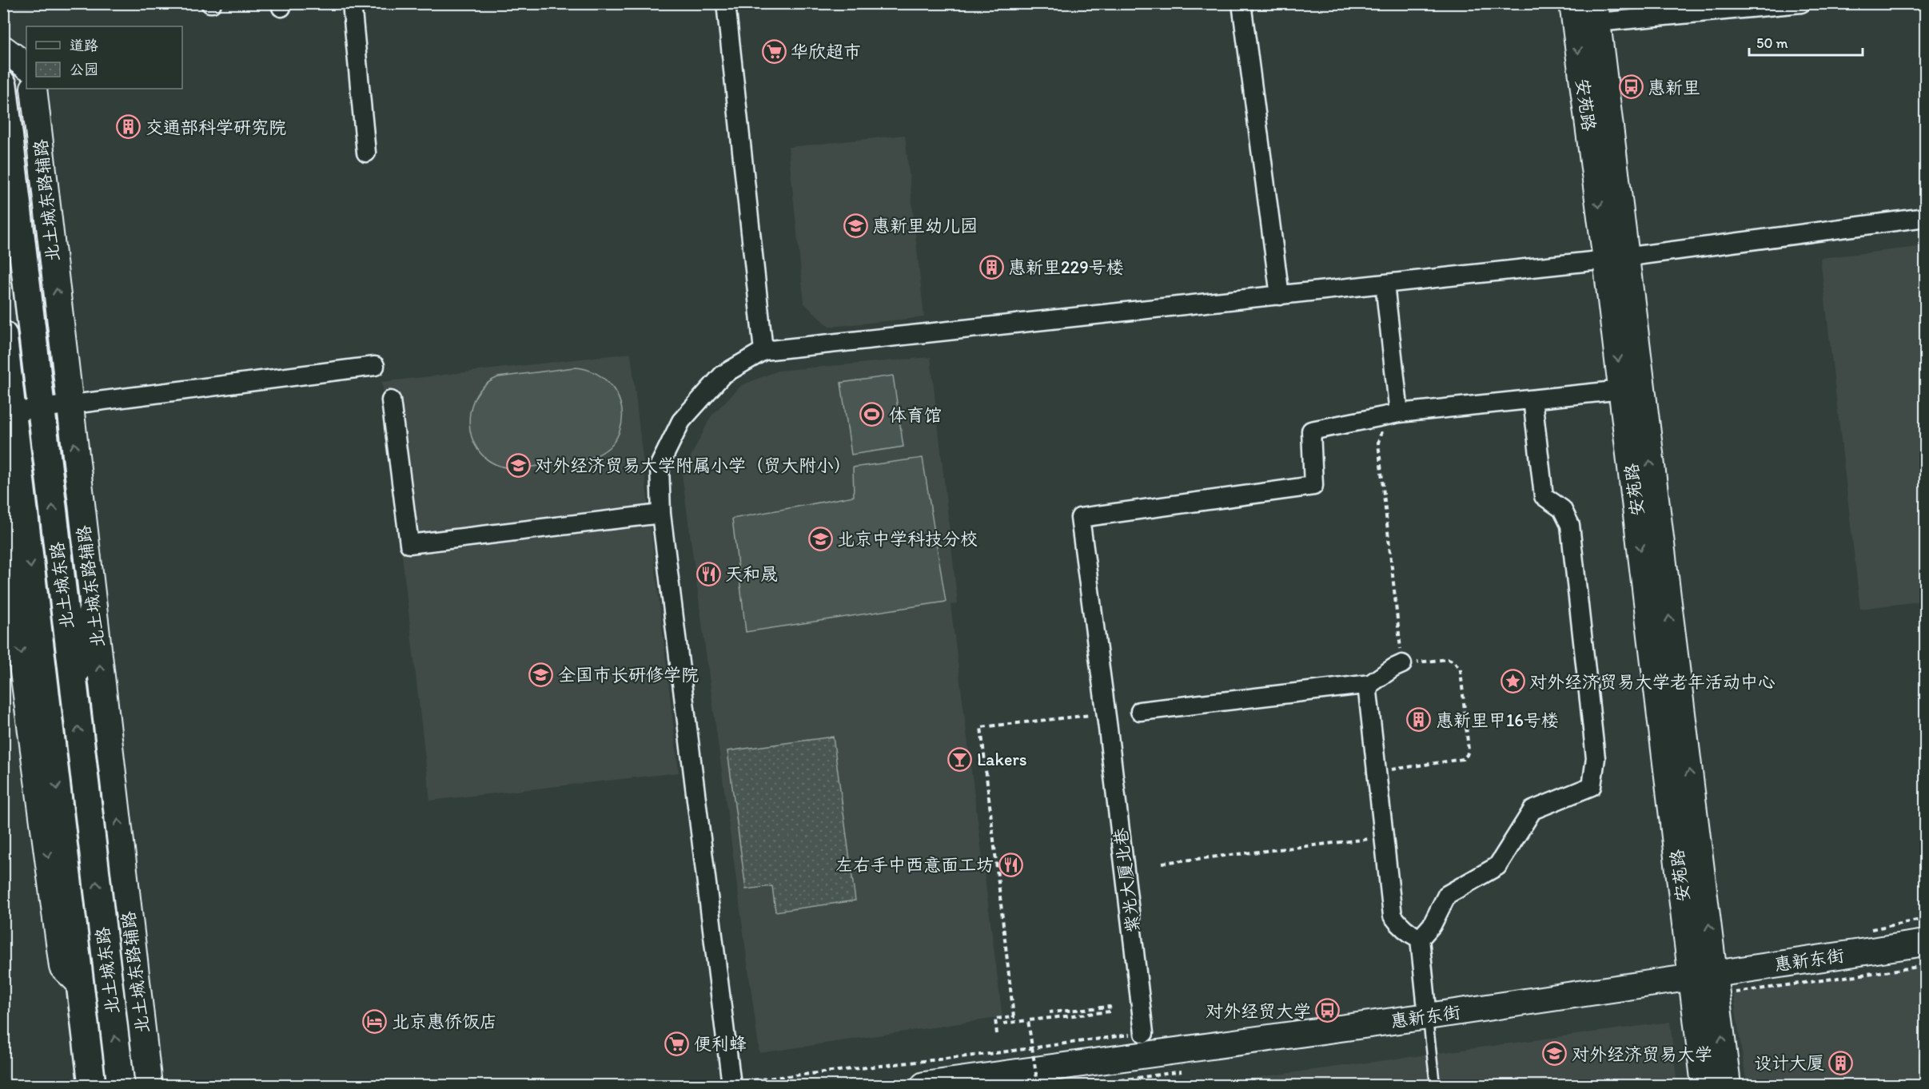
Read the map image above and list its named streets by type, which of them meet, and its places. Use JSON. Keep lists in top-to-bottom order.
{
  "streets": {
    "main road": ["北土城东路"],
    "street": [
      "安苑路",
      "北土城东路辅路",
      "紫光大厦北巷",
      "惠新东街"
    ]
  },
  "crossings": [
    ["安苑路", "惠新东街"]
  ],
  "places": {
    "supermarket": ["华欣超市", "便利蜂"],
    "bus stop": ["惠新里", "对外经贸大学"],
    "building": [
      "交通部科学研究院",
      "惠新里229号楼",
      "惠新里甲16号楼",
      "设计大厦"
    ],
    "school or university": [
      "惠新里幼儿园",
      "对外经济贸易大学附属小学（贸大附小）",
      "北京中学科技分校",
      "全国市长研修学院",
      "对外经济贸易大学"
    ],
    "sports": ["体育馆"],
    "restaurant": ["天和晟", "左右手中西意面工坊"],
    "place": ["对外经济贸易大学老年活动中心"],
    "bar": ["Lakers"],
    "hotel": ["北京惠侨饭店"]
  },
  "legend": ["道路", "公园"],
  "scale_bar": "50 m"
}
